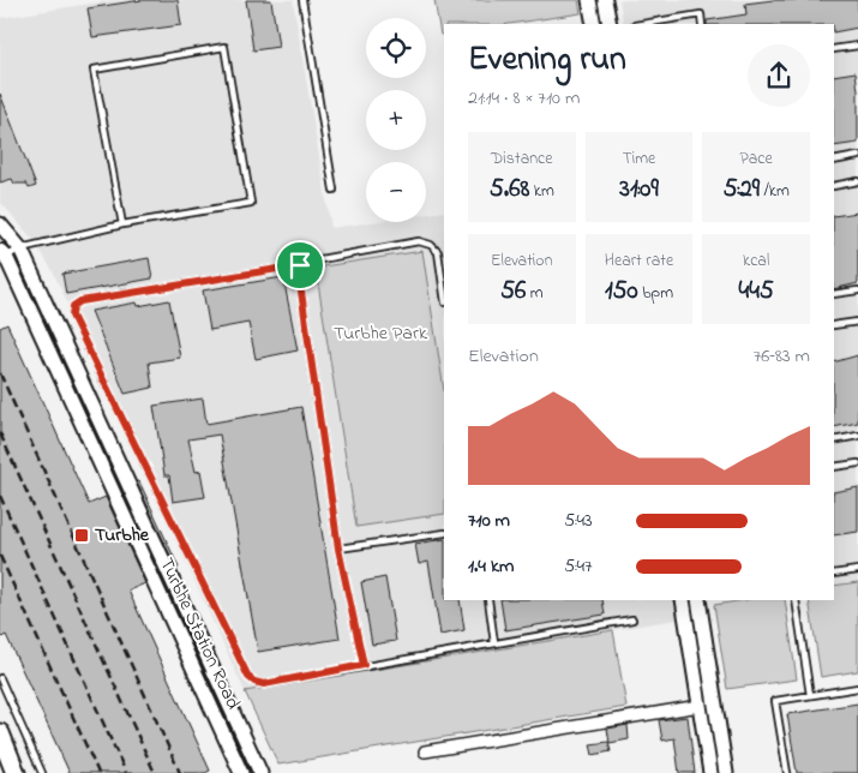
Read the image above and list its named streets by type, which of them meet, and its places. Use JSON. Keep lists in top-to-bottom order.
{
  "streets": {
    "street": ["Turbhe Station Road"]
  },
  "parks": ["Turbhe Park"],
  "places": {
    "transit": ["Turbhe"]
  },
  "page": {
    "map_buttons": ["+", "−"],
    "heading": ["Evening run", "21:14 · 8 × 710 m"],
    "stats": [
      ["Distance", "5.68 km"],
      ["Time", "31:09"],
      ["Pace", "5:29 /km"],
      ["Elevation", "56 m"],
      ["Heart rate", "150 bpm"],
      ["kcal", "445"]
    ],
    "chart": ["Elevation", "76–83 m"],
    "list": [
      {
        "name": "710 m",
        "note": "5:43"
      },
      {
        "name": "1.4 km",
        "note": "5:47"
      }
    ]
  }
}
